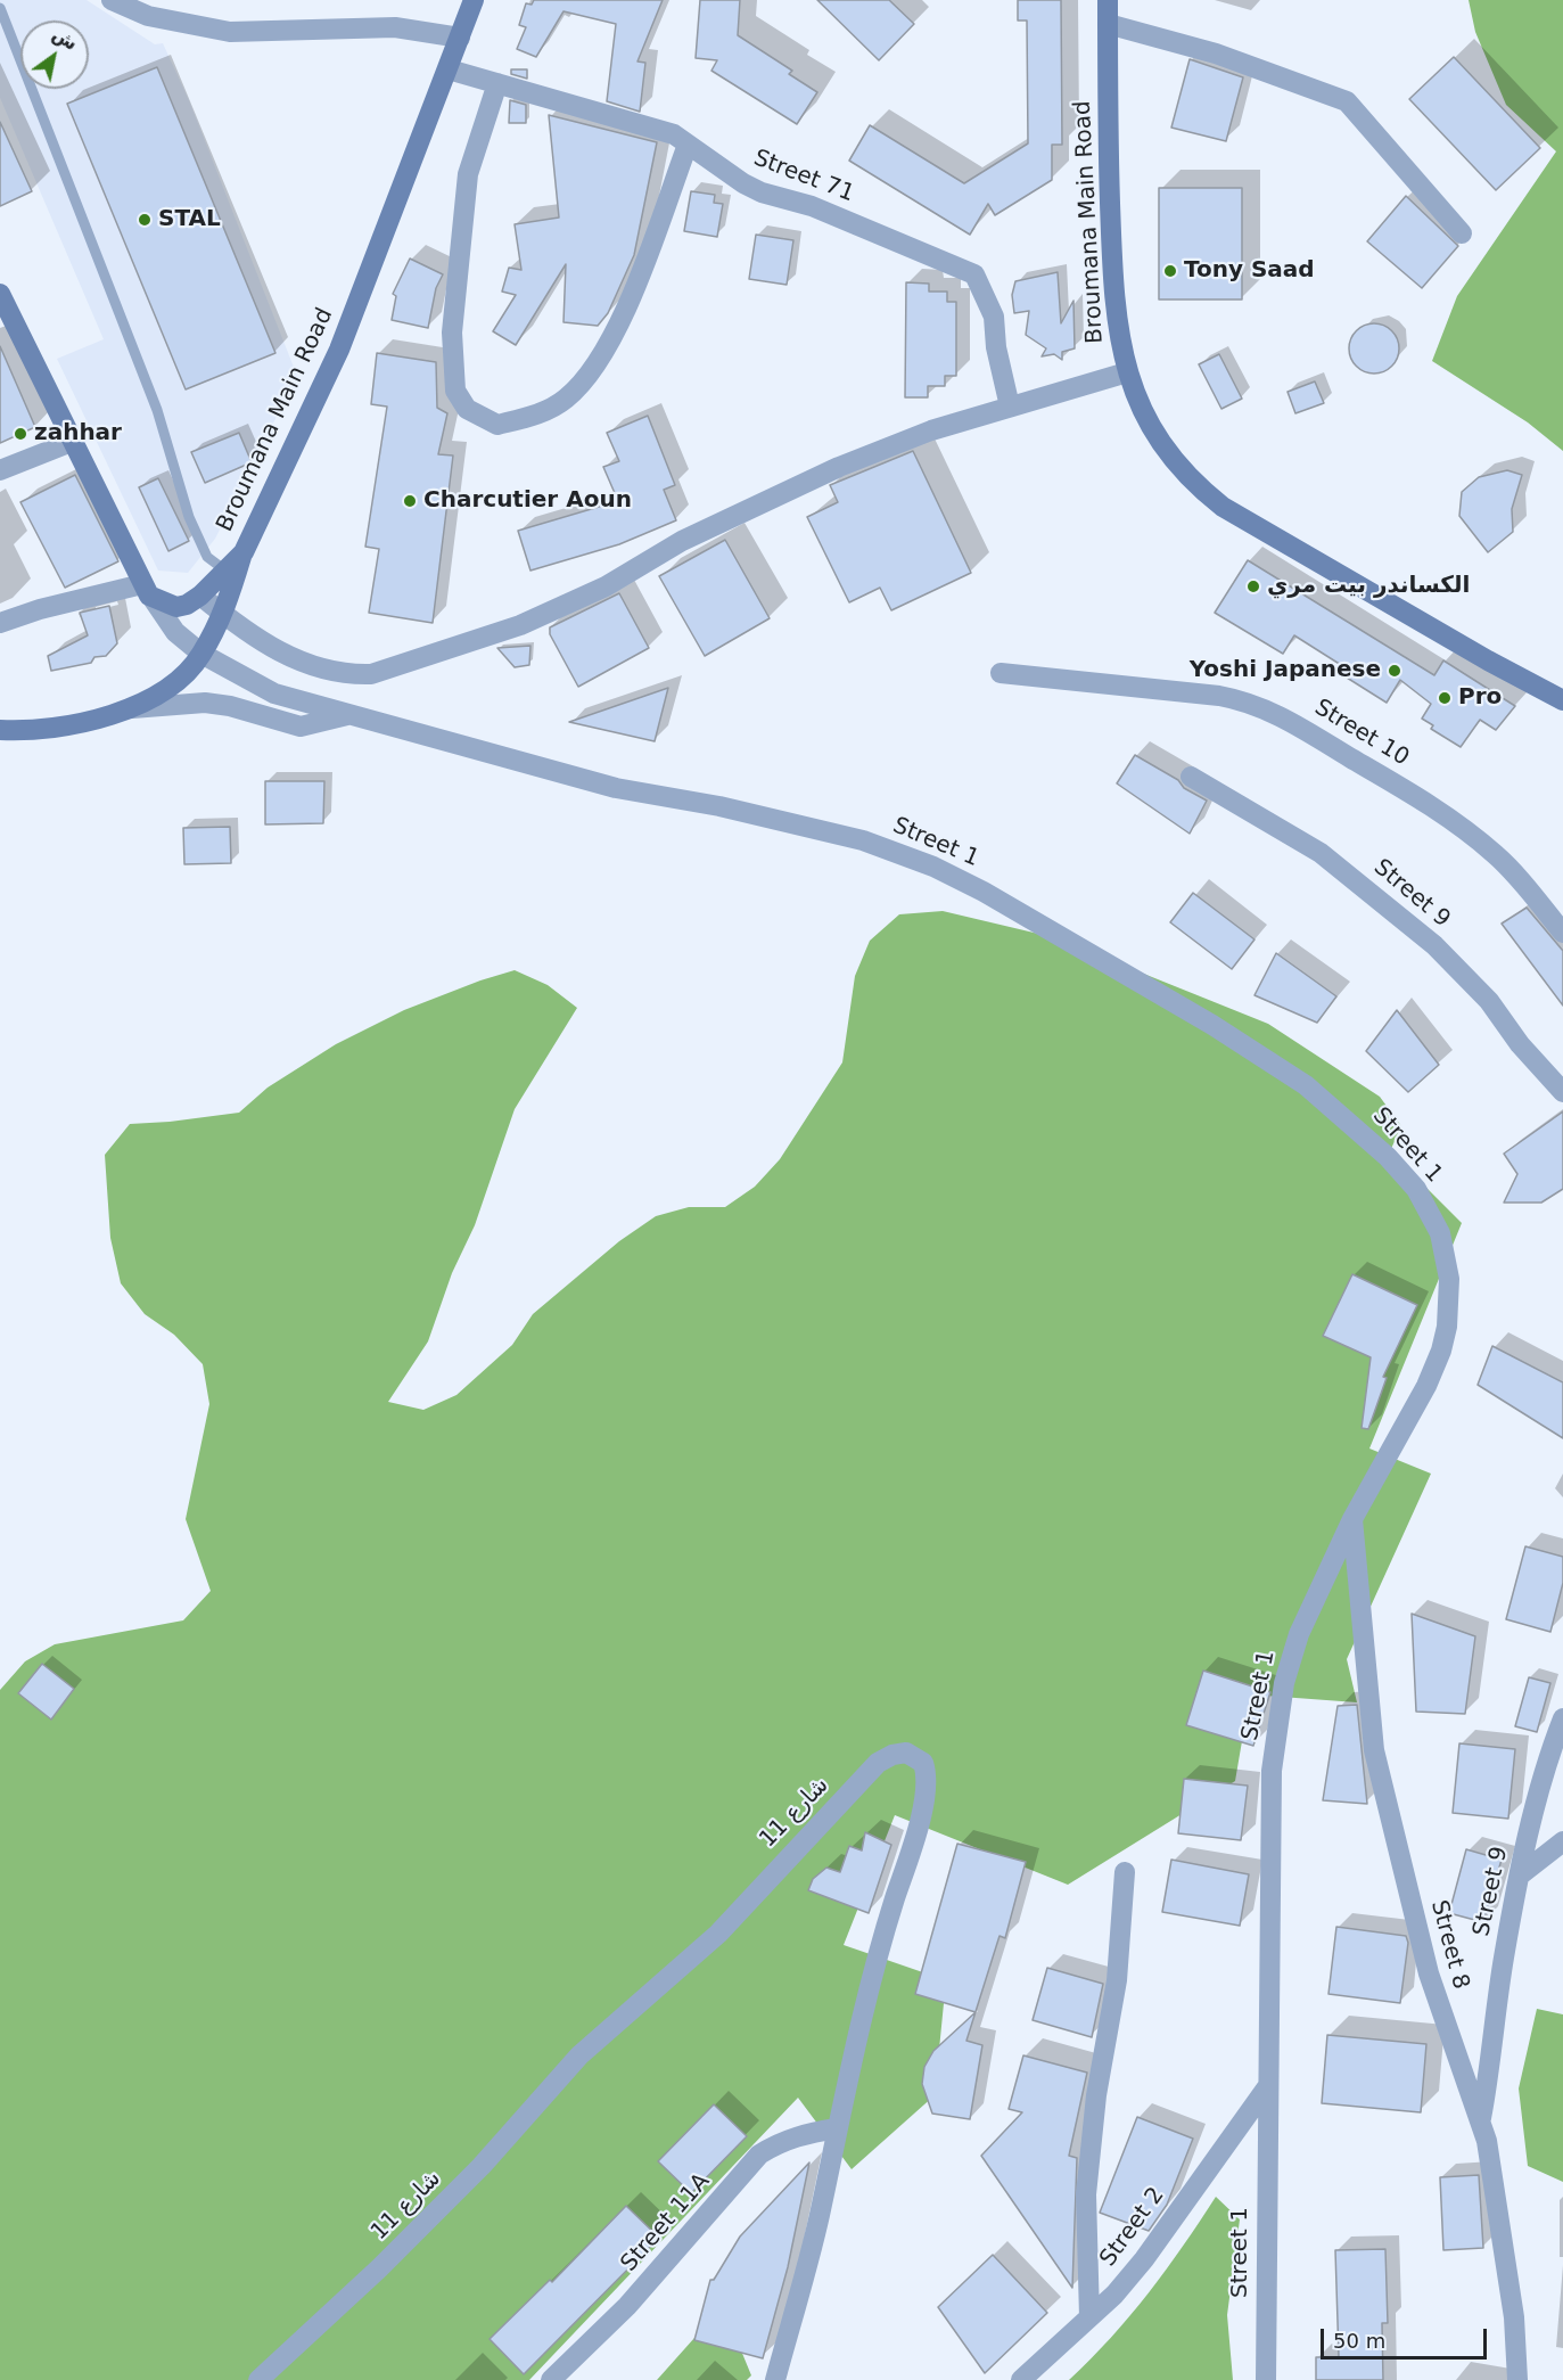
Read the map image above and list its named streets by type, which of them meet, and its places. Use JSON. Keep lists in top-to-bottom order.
{
  "streets": {
    "main road": ["Broumana Main Road"],
    "street": [
      "Street 71",
      "Street 10",
      "Street 1",
      "Street 9",
      "شارع 11",
      "Street 8",
      "Street 11A",
      "Street 2"
    ]
  },
  "crossings": [
    ["Street 71", "Broumana Main Road"],
    ["Broumana Main Road", "Street 1"],
    ["Street 1", "Street 8"],
    ["Street 1", "Street 2"],
    ["Street 9", "Street 8"],
    ["شارع 11", "Street 11A"]
  ],
  "places": [
    "STAL",
    "Tony Saad",
    "zahhar",
    "Charcutier Aoun",
    "الكساندر بيت مري",
    "Yoshi Japanese",
    "Pro"
  ],
  "scale_bar": "50 m",
  "north": "top right"
}
